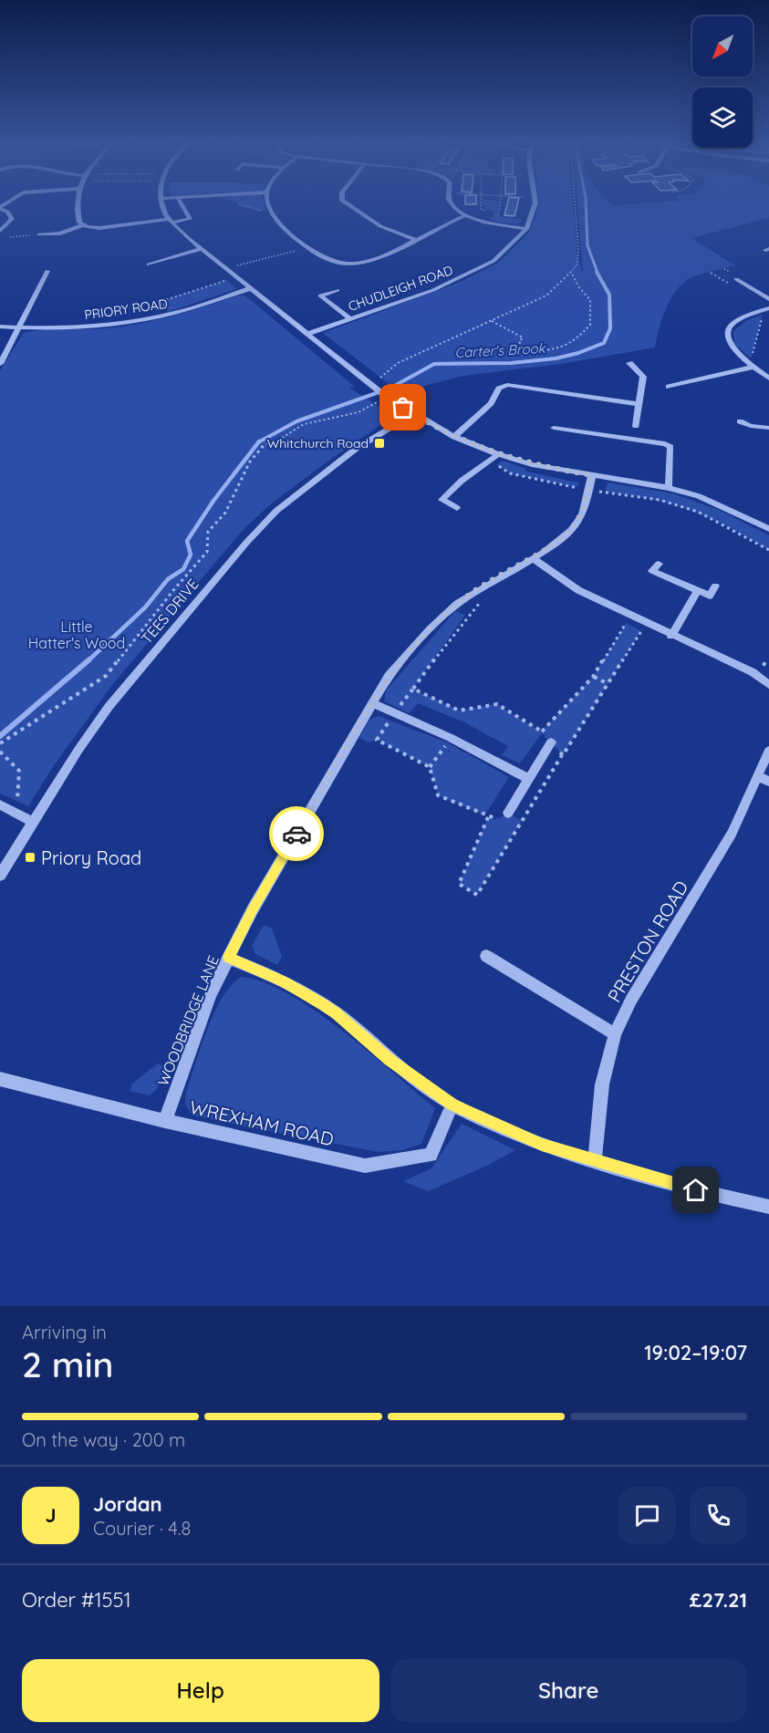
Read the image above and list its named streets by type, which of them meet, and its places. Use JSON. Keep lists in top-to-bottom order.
{
  "streets": {
    "street": [
      "CHUDLEIGH ROAD",
      "PRIORY ROAD",
      "TEES DRIVE",
      "PRESTON ROAD",
      "WOODBRIDGE LANE",
      "WREXHAM ROAD"
    ]
  },
  "crossings": [
    ["WOODBRIDGE LANE", "WREXHAM ROAD"]
  ],
  "water": ["Carter's Brook"],
  "parks": ["Little Hatter's Wood"],
  "places": {
    "transit": ["Whitchurch Road", "Priory Road"]
  },
  "north": "bottom left",
  "page": {
    "heading": ["2 min", "Arriving in", "19:02–19:07"],
    "panel": [
      "Jordan",
      "Courier · 4.8",
      "Order #1551",
      "£27.21"
    ],
    "bar": "On the way · 200 m",
    "round": "J",
    "buttons": ["Help", "Share"]
  }
}
